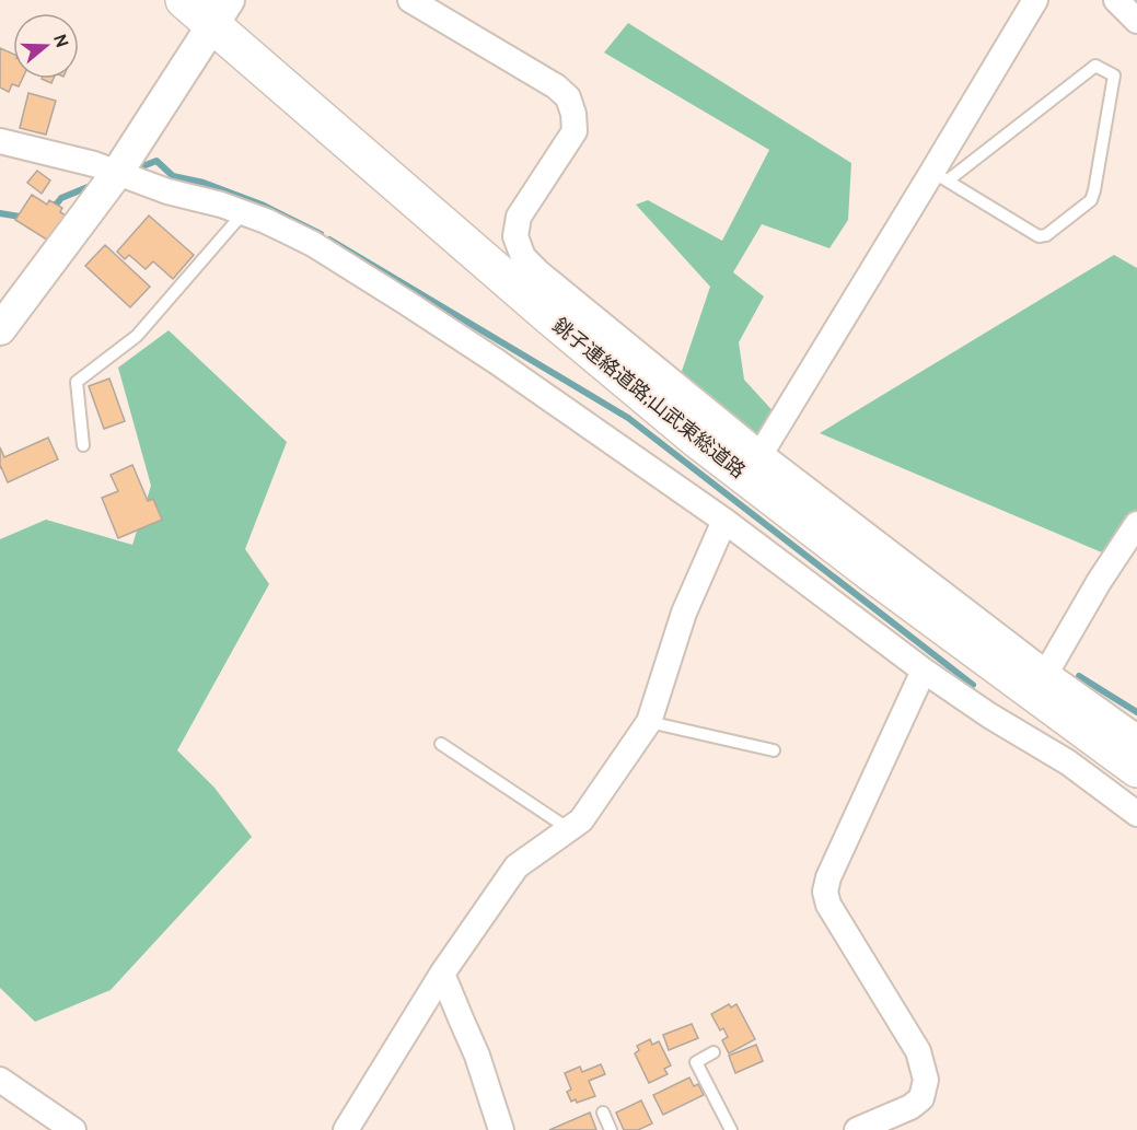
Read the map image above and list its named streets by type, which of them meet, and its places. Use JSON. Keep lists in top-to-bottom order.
{
  "streets": {
    "highway": ["銚子連絡道路;山武東総道路"]
  },
  "north": "right"
}
